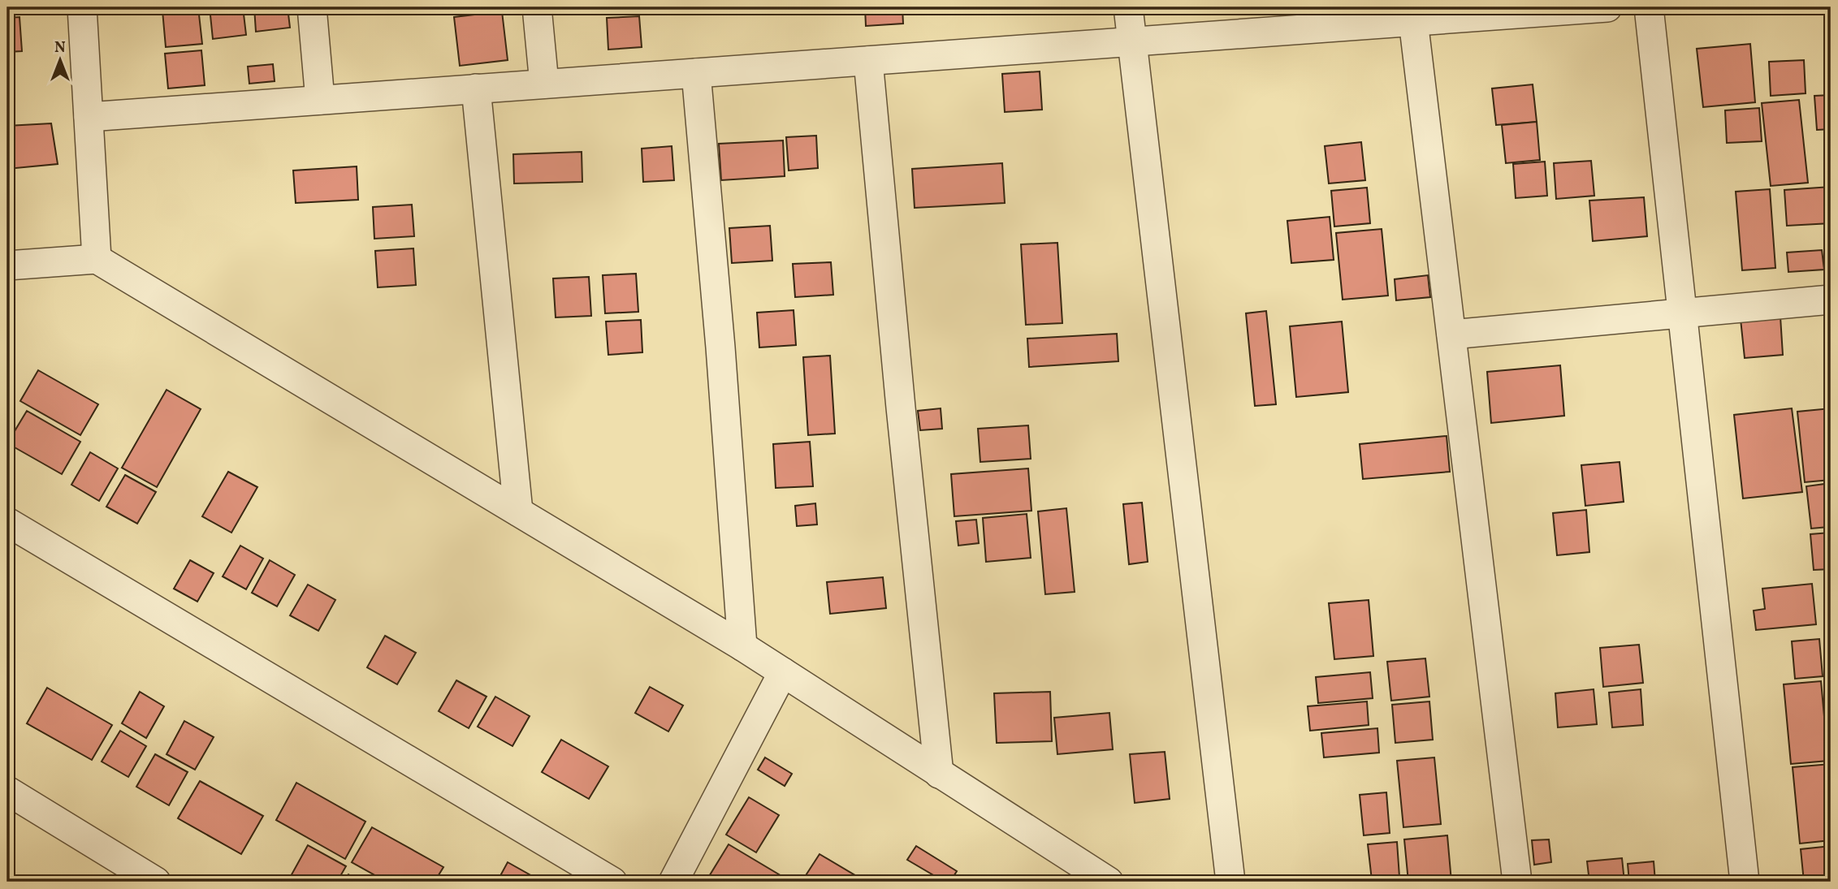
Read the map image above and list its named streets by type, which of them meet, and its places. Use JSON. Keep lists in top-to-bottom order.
{
  "north": "top"
}
